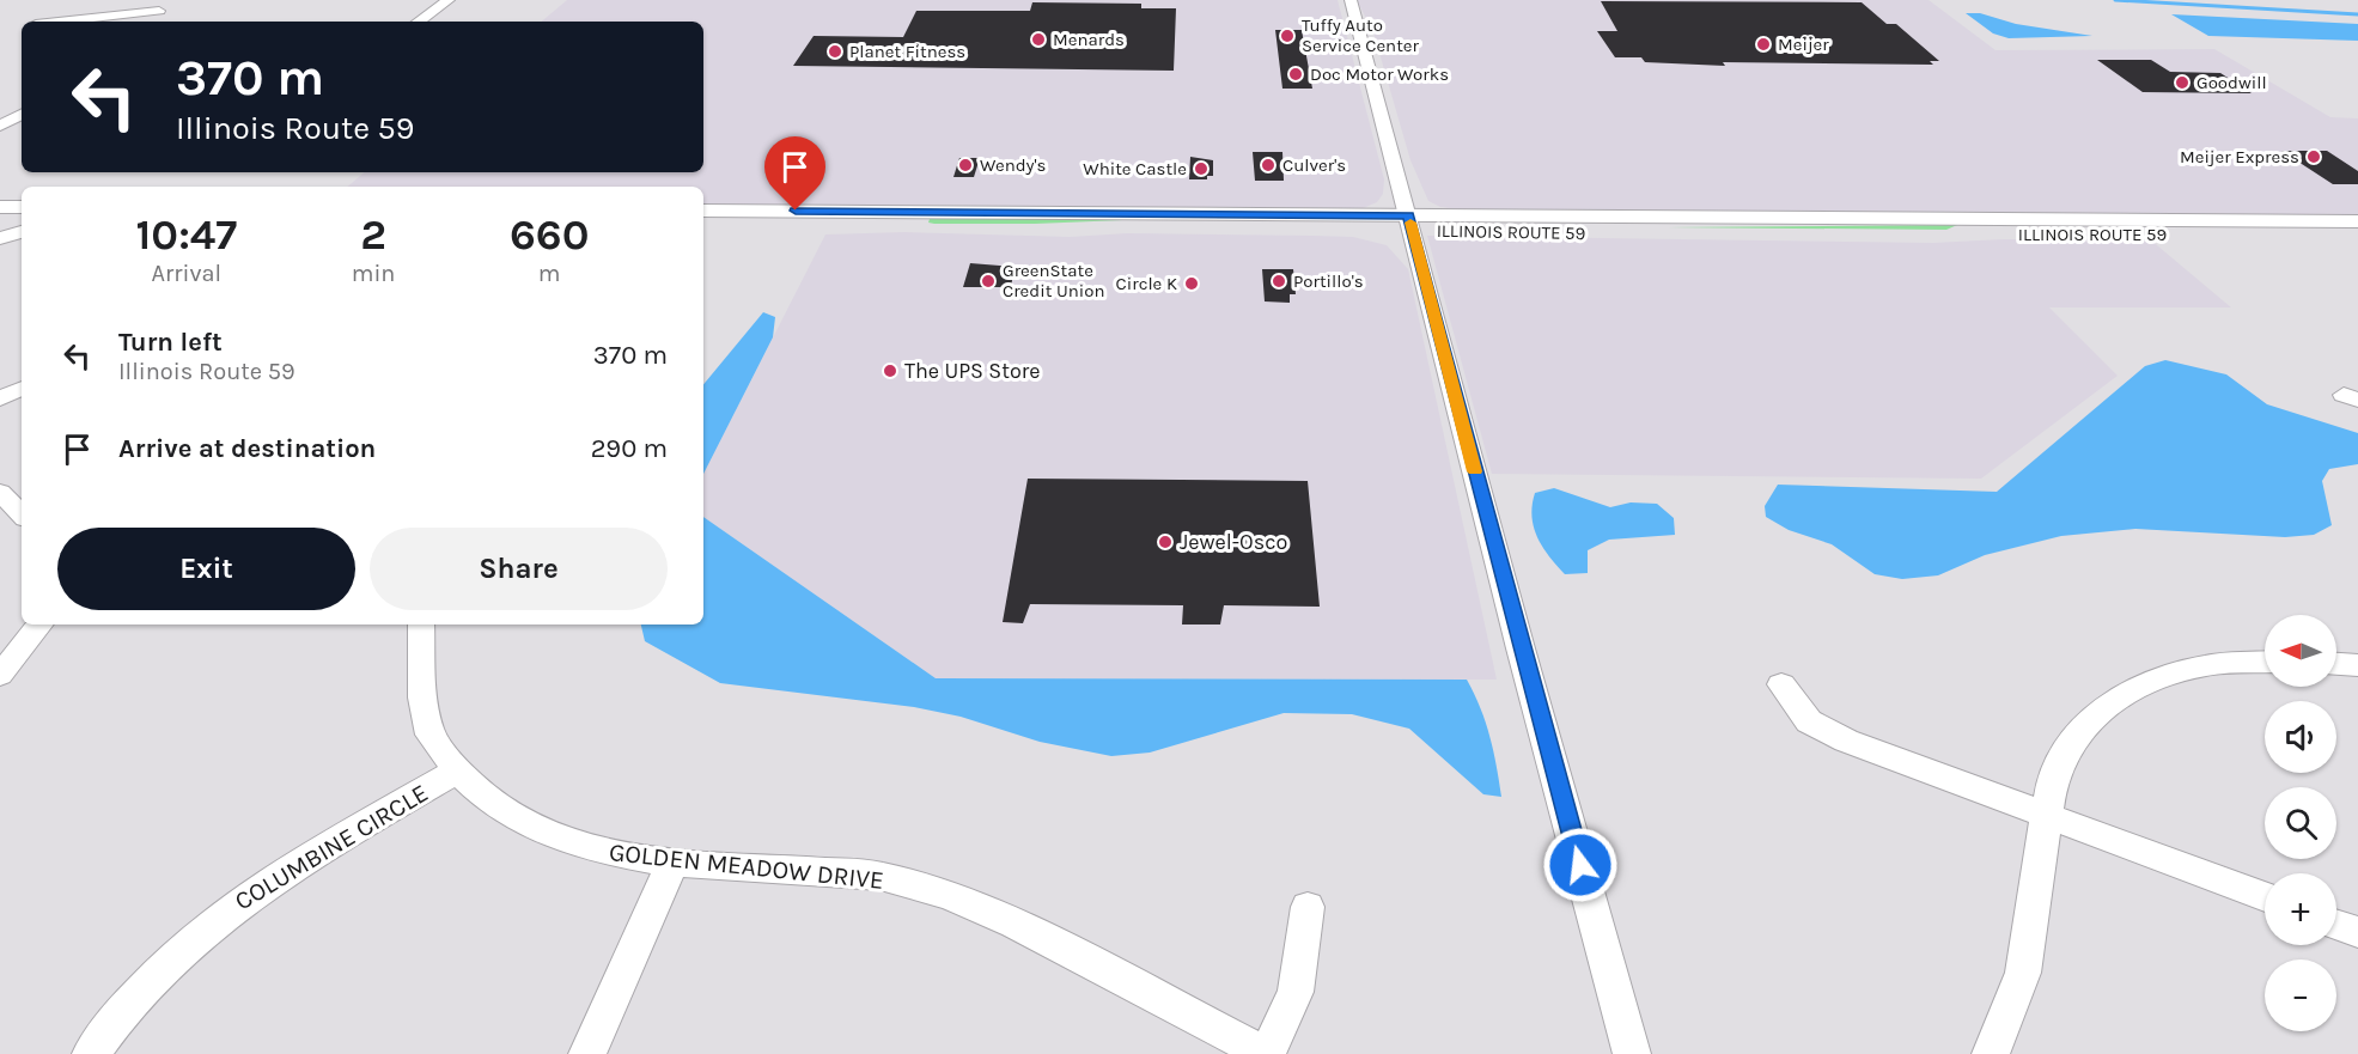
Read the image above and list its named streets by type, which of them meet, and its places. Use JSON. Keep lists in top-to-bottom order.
{
  "streets": {
    "main road": ["ILLINOIS ROUTE 59"],
    "street": ["COLUMBINE CIRCLE", "GOLDEN MEADOW DRIVE"]
  },
  "crossings": [
    ["COLUMBINE CIRCLE", "GOLDEN MEADOW DRIVE"]
  ],
  "places": [
    "Tuffy Auto Service Center",
    "Menards",
    "Meijer",
    "Planet Fitness",
    "Doc Motor Works",
    "Goodwill",
    "Meijer Express",
    "Wendy's",
    "Culver's",
    "White Castle",
    "GreenState Credit Union",
    "Portillo's",
    "Circle K",
    "The UPS Store",
    "Jewel-Osco"
  ],
  "north": "left",
  "page": {
    "turn": ["370 m", "Illinois Route 59"],
    "eta": [
      "10:47",
      "Arrival",
      "2",
      "min",
      "660",
      "m"
    ],
    "list": [
      {
        "name": "Turn left",
        "note": "Illinois Route 59",
        "value": "370 m"
      },
      {
        "name": "Arrive at destination",
        "value": "290 m"
      }
    ],
    "buttons": ["Exit", "Share"],
    "map_buttons": ["+", "−"]
  }
}
